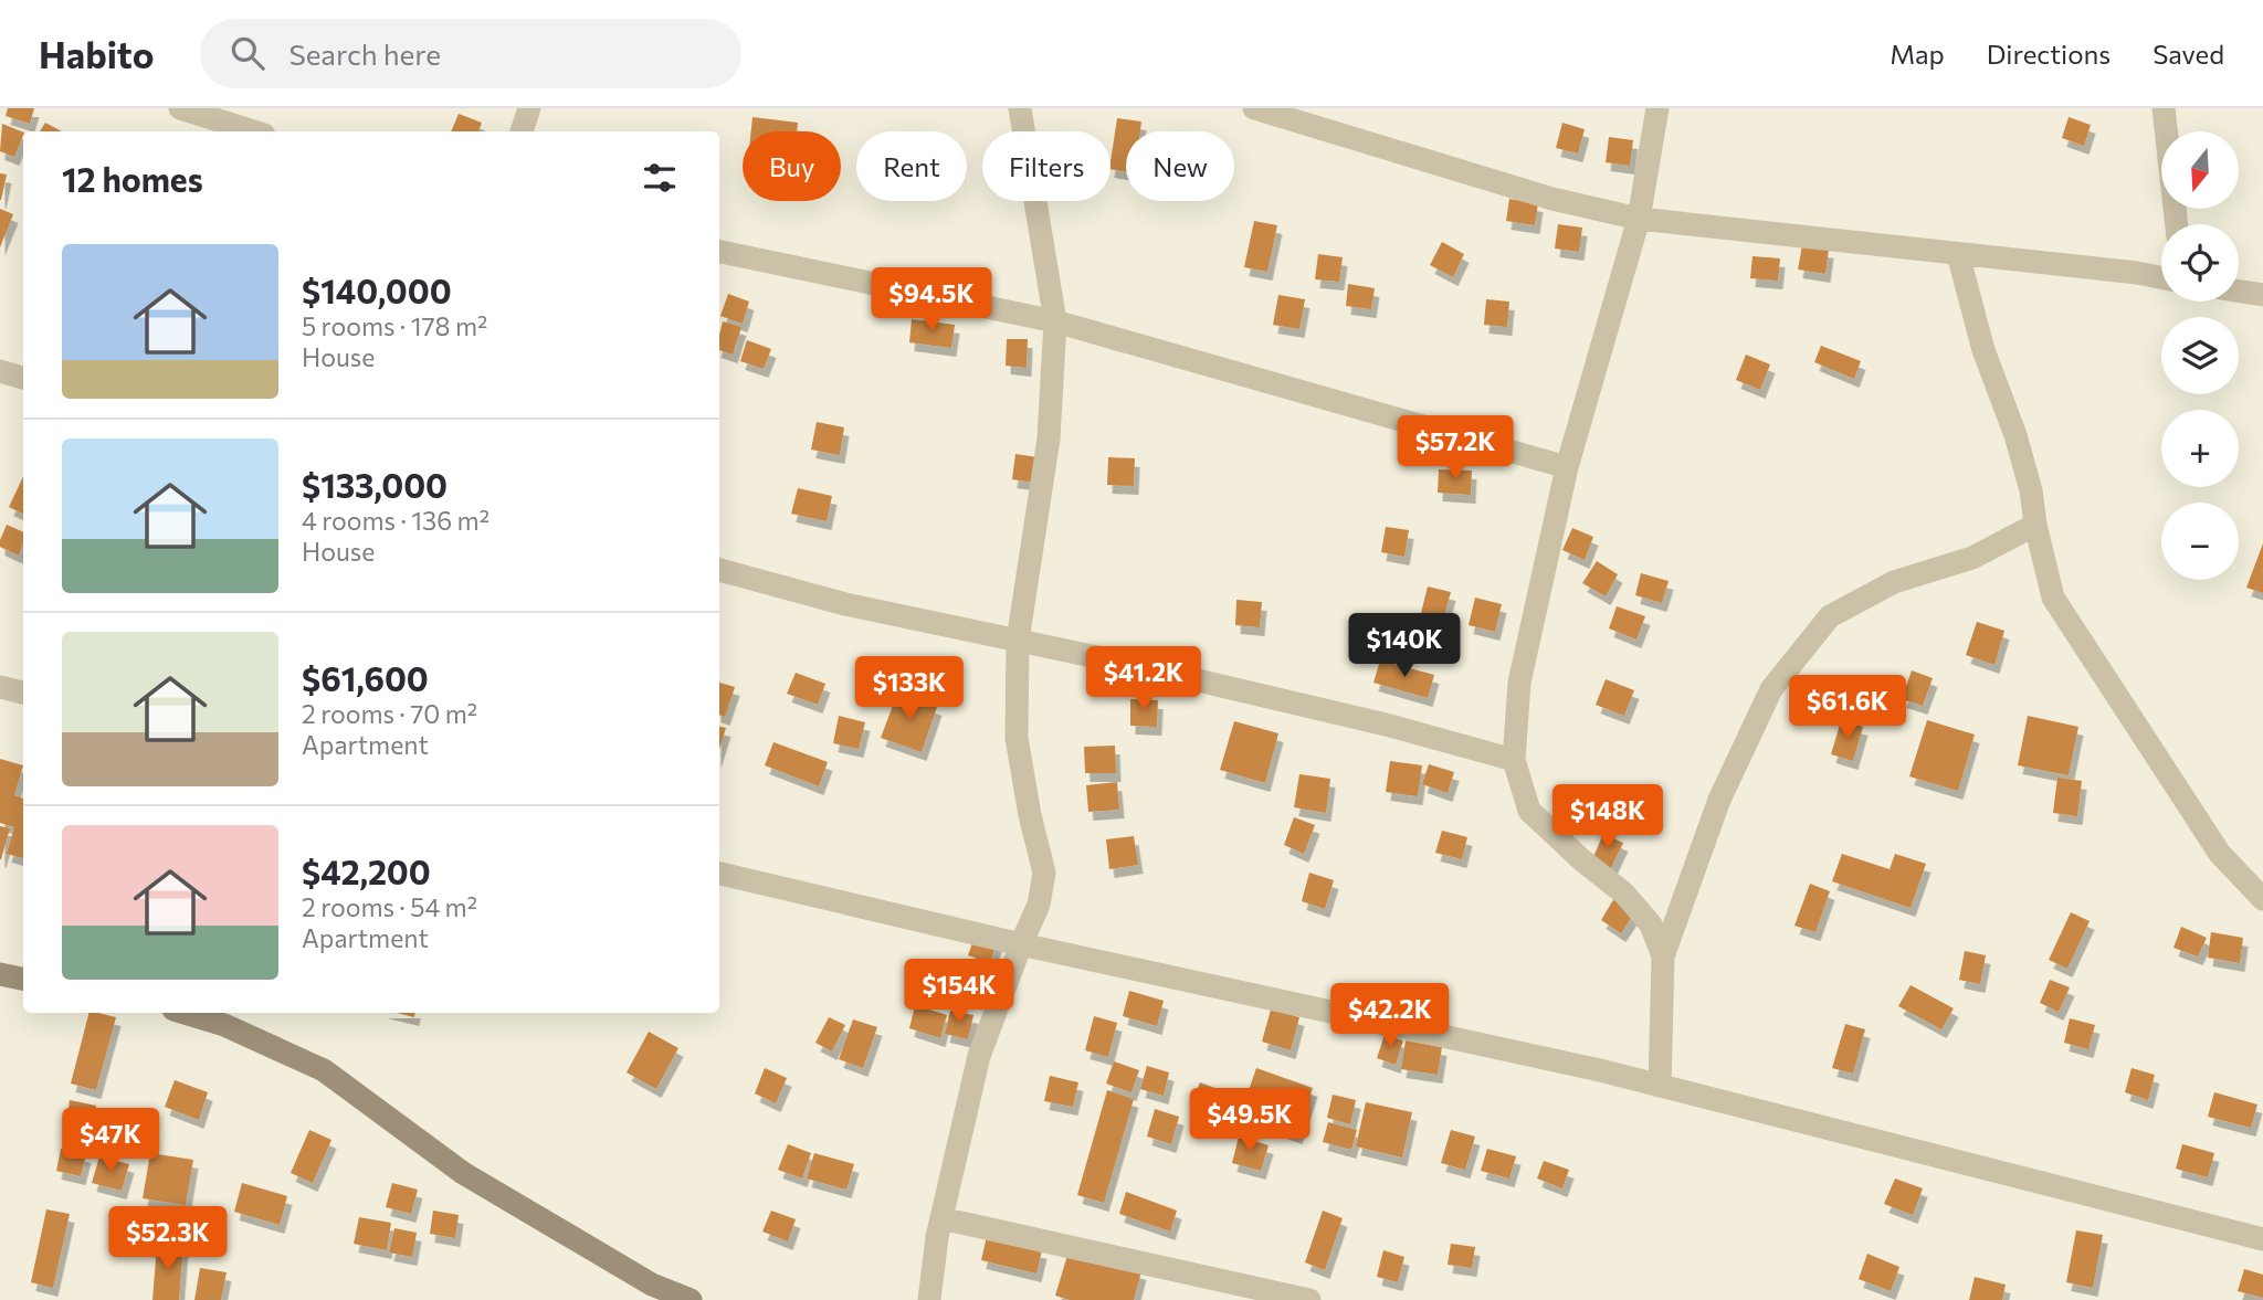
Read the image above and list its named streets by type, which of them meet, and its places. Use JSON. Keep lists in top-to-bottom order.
{
  "north": "bottom",
  "page": {
    "header": "Habito",
    "search": "Search here",
    "nav": ["Map", "Directions", "Saved"],
    "map_buttons": ["+", "−"],
    "chip": [
      "Buy",
      "Rent",
      "Filters",
      "New"
    ],
    "heading": "12 homes",
    "list": [
      {
        "name": "$140,000",
        "note": "5 rooms · 178 m² · House"
      },
      {
        "name": "$133,000",
        "note": "4 rooms · 136 m² · House"
      },
      {
        "name": "$61,600",
        "note": "2 rooms · 70 m² · Apartment"
      },
      {
        "name": "$42,200",
        "note": "2 rooms · 54 m² · Apartment"
      }
    ],
    "price": [
      "$94.5K",
      "$57.2K",
      "$140K",
      "$41.2K",
      "$133K",
      "$61.6K",
      "$148K",
      "$154K",
      "$42.2K",
      "$49.5K",
      "$47K",
      "$52.3K"
    ]
  }
}
